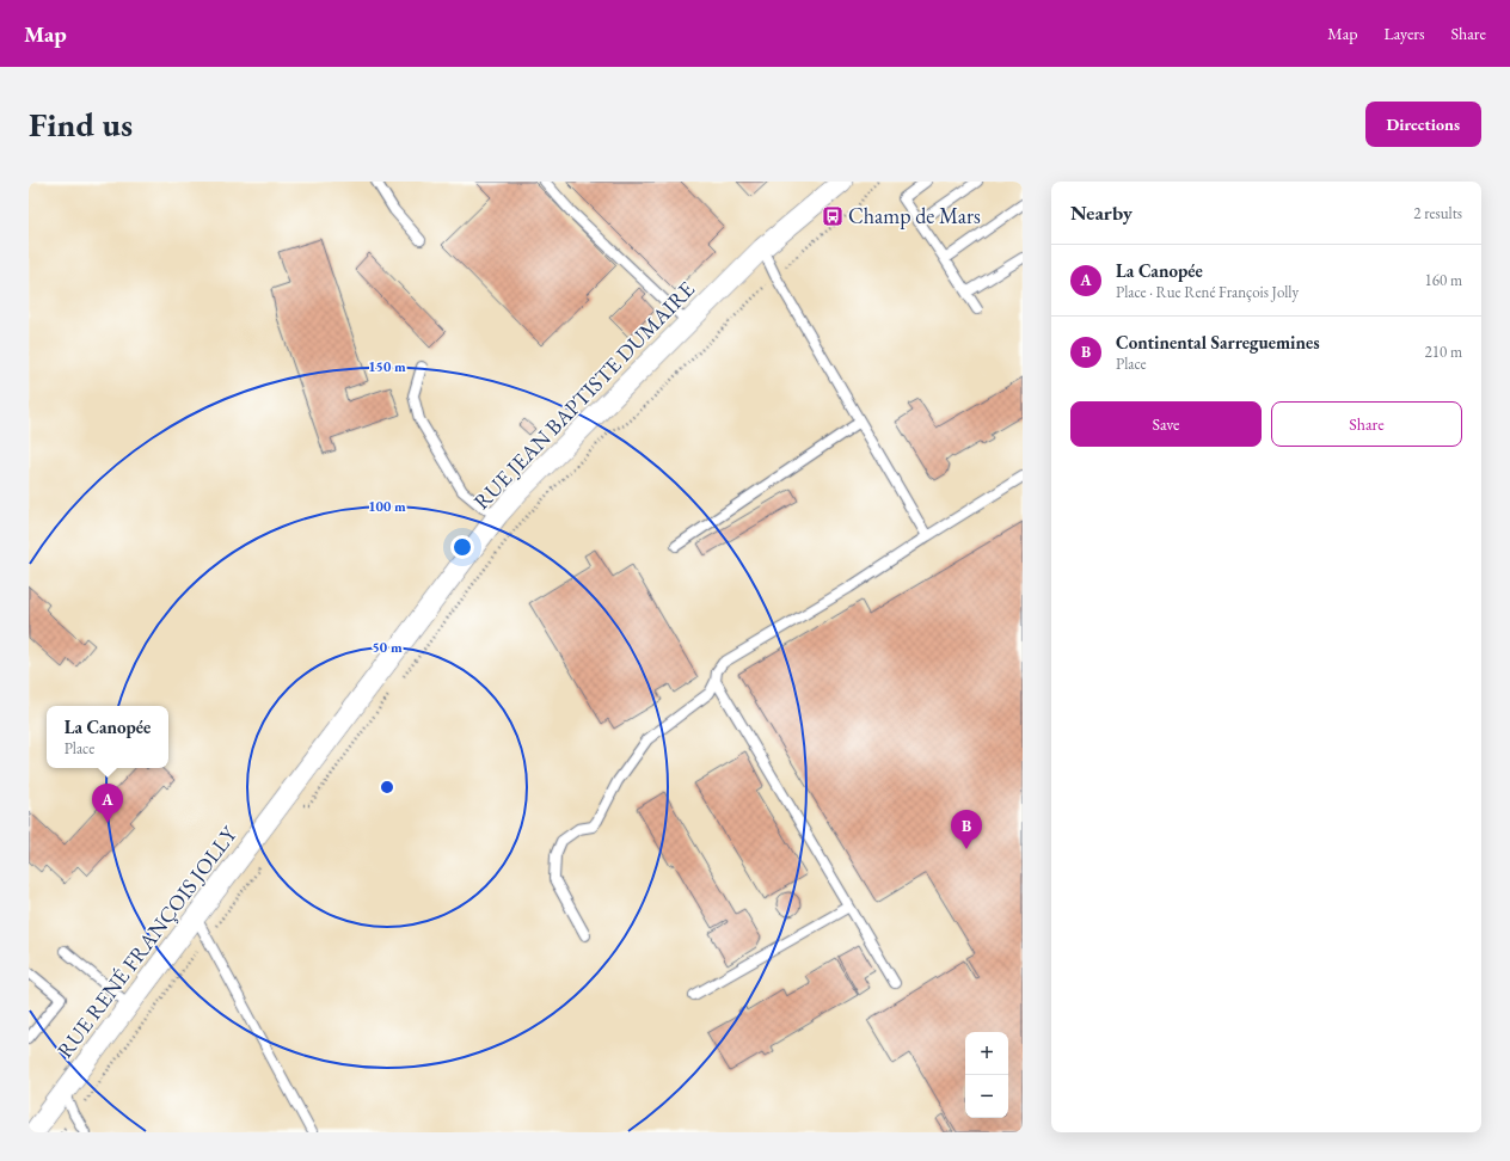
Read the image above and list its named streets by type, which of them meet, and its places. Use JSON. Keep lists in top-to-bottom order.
{
  "streets": {
    "street": ["RUE JEAN BAPTISTE DUMAIRE", "RUE RENÉ FRANÇOIS JOLLY"]
  },
  "crossings": [
    ["RUE JEAN BAPTISTE DUMAIRE", "RUE RENÉ FRANÇOIS JOLLY"]
  ],
  "places": {
    "bus stop": ["Champ de Mars"]
  },
  "page": {
    "header": "Map",
    "nav": ["Map", "Layers", "Share"],
    "buttons": [
      "Directions",
      ["Save", "Share"]
    ],
    "title": "Find us",
    "heading": ["Nearby", "2 results"],
    "list": [
      {
        "mark": "A",
        "name": "La Canopée",
        "note": "Place · Rue René François Jolly",
        "value": "160 m"
      },
      {
        "mark": "B",
        "name": "Continental Sarreguemines",
        "note": "Place",
        "value": "210 m"
      }
    ],
    "popup": ["La Canopée", "Place"],
    "pins": ["A", "B"],
    "map_buttons": ["+", "−"]
  },
  "rings": ["150 m", "100 m", "50 m"]
}
